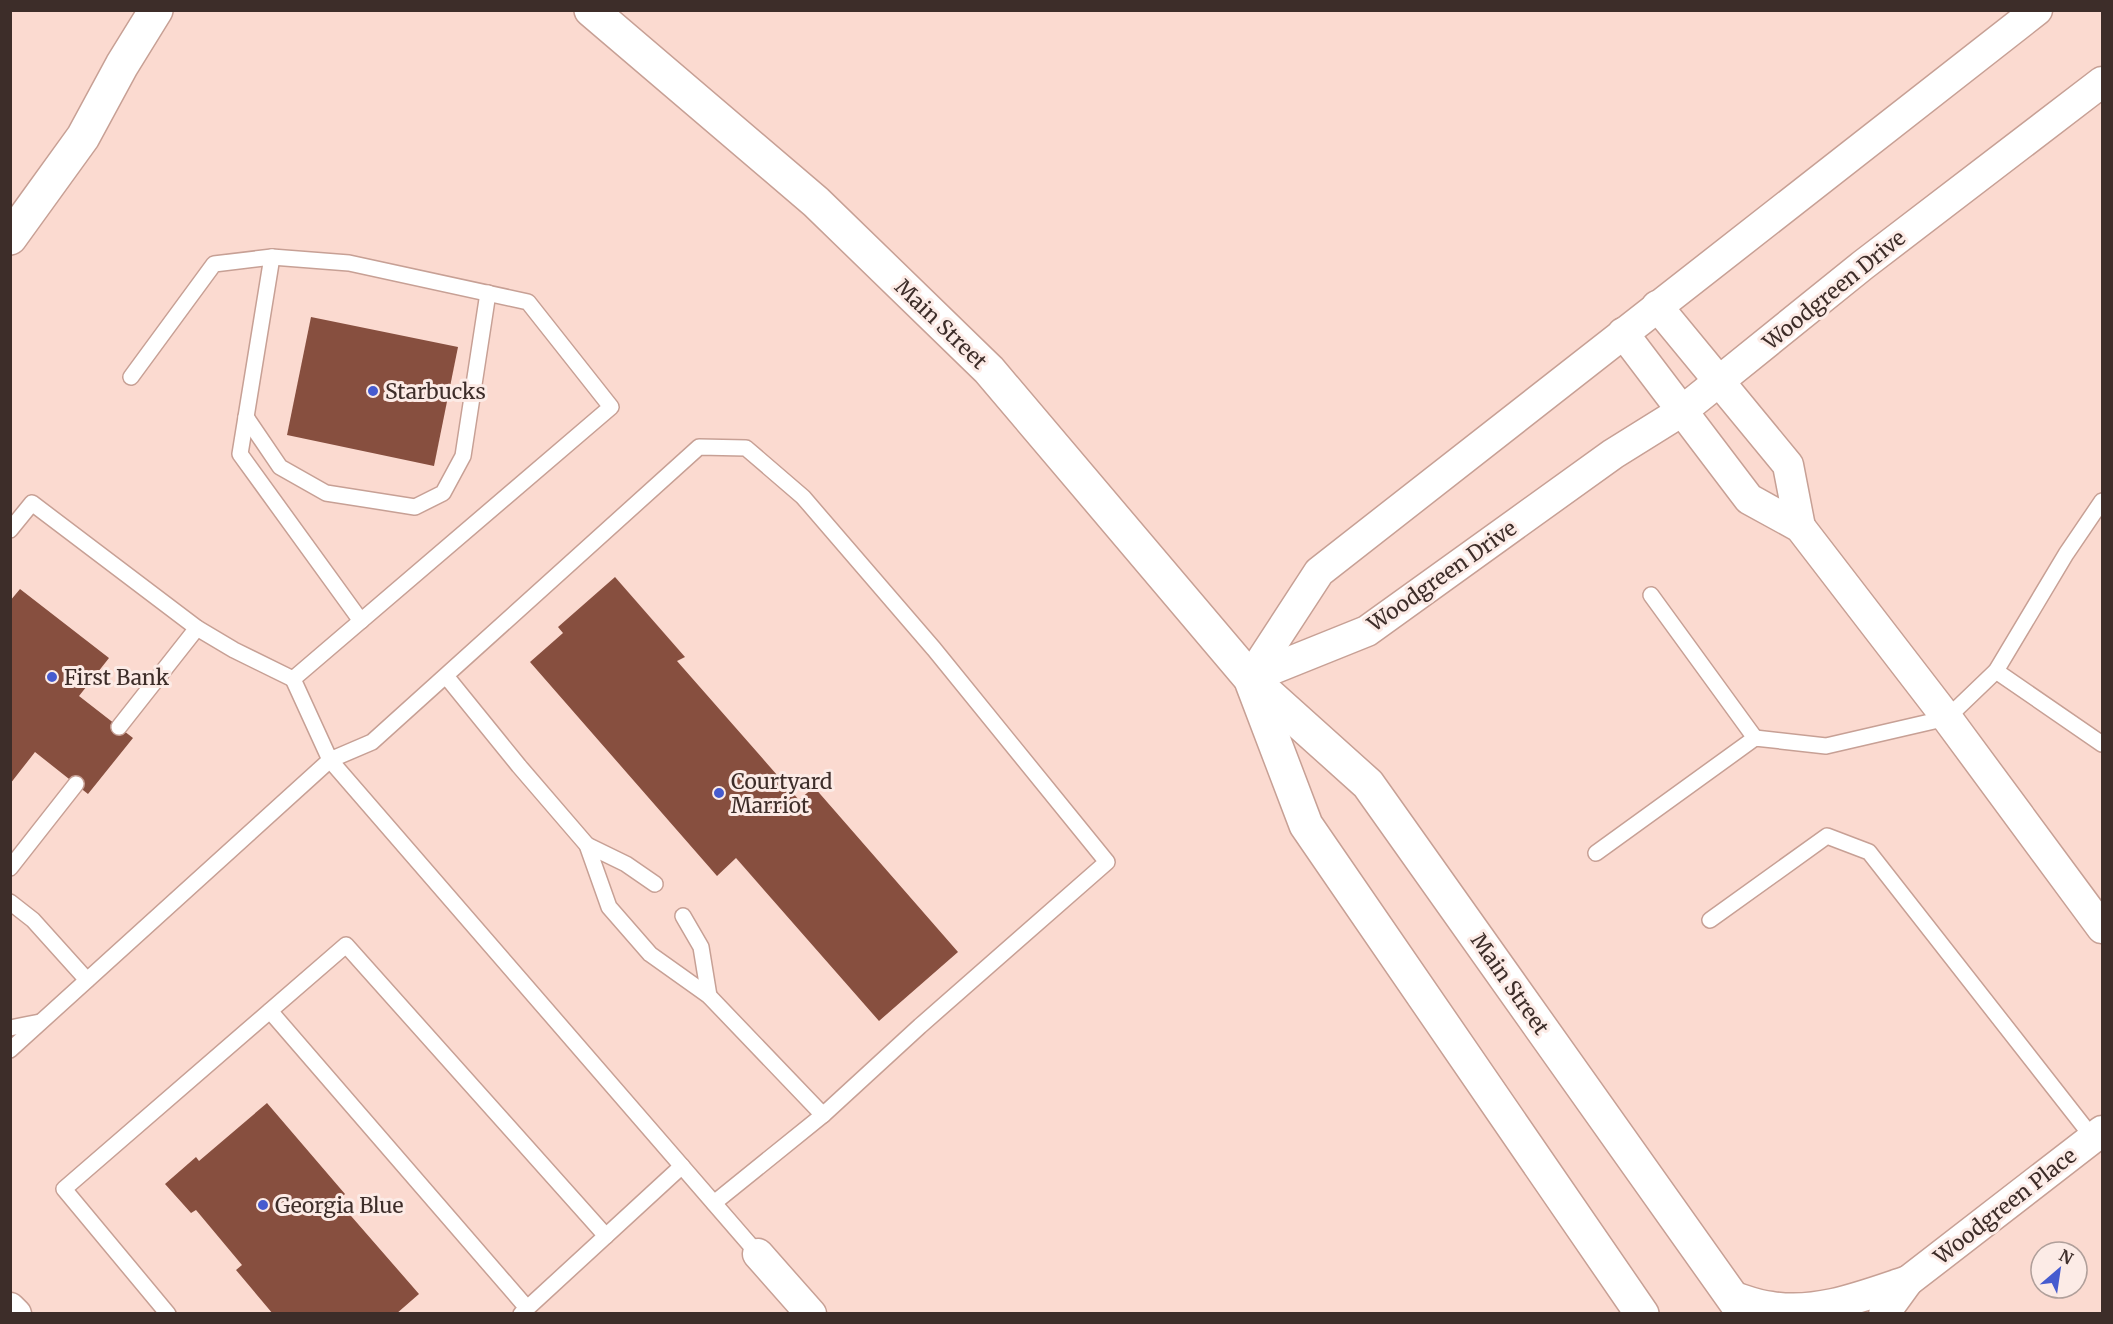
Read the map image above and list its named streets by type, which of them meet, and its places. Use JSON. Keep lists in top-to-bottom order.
{
  "streets": {
    "main road": ["Main Street"],
    "street": ["Woodgreen Drive", "Woodgreen Place"]
  },
  "crossings": [
    ["Woodgreen Drive", "Main Street"],
    ["Main Street", "Woodgreen Place"]
  ],
  "places": [
    "Starbucks",
    "First Bank",
    "Courtyard Marriot",
    "Georgia Blue"
  ],
  "north": "top right"
}
